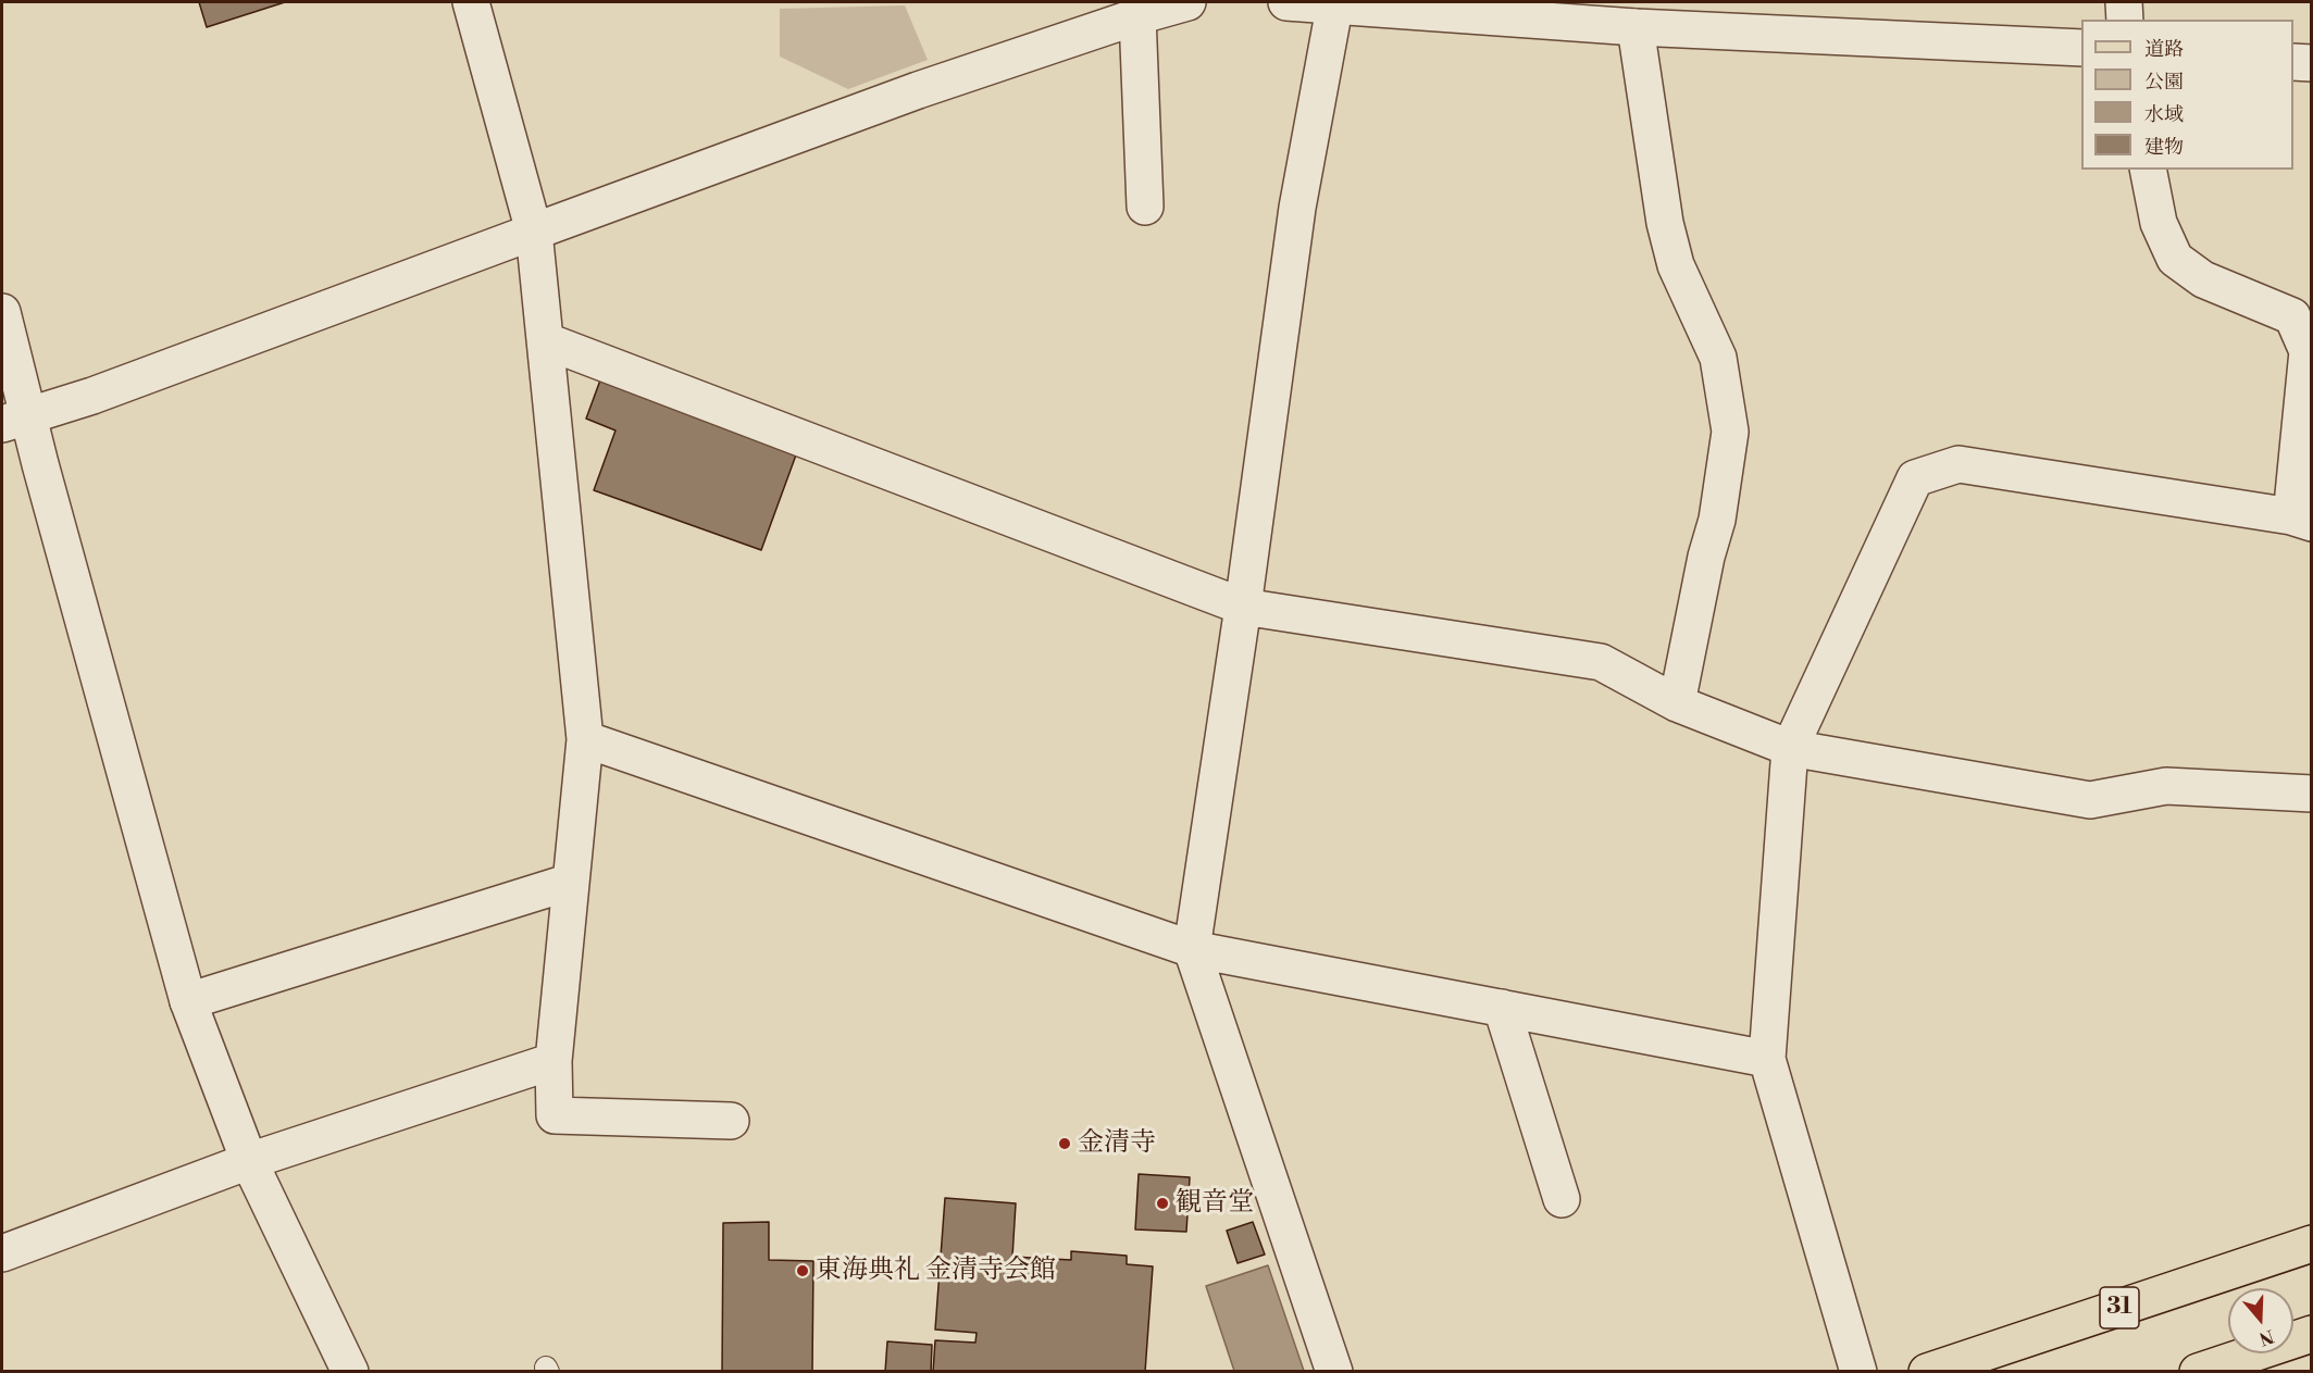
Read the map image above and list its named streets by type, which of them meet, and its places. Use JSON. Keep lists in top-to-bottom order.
{
  "streets": {
    "main road": ["31"]
  },
  "places": ["金清寺", "観音堂", "東海典礼 金清寺会館"],
  "legend": [
    "道路",
    "公園",
    "水域",
    "建物"
  ],
  "north": "bottom"
}
